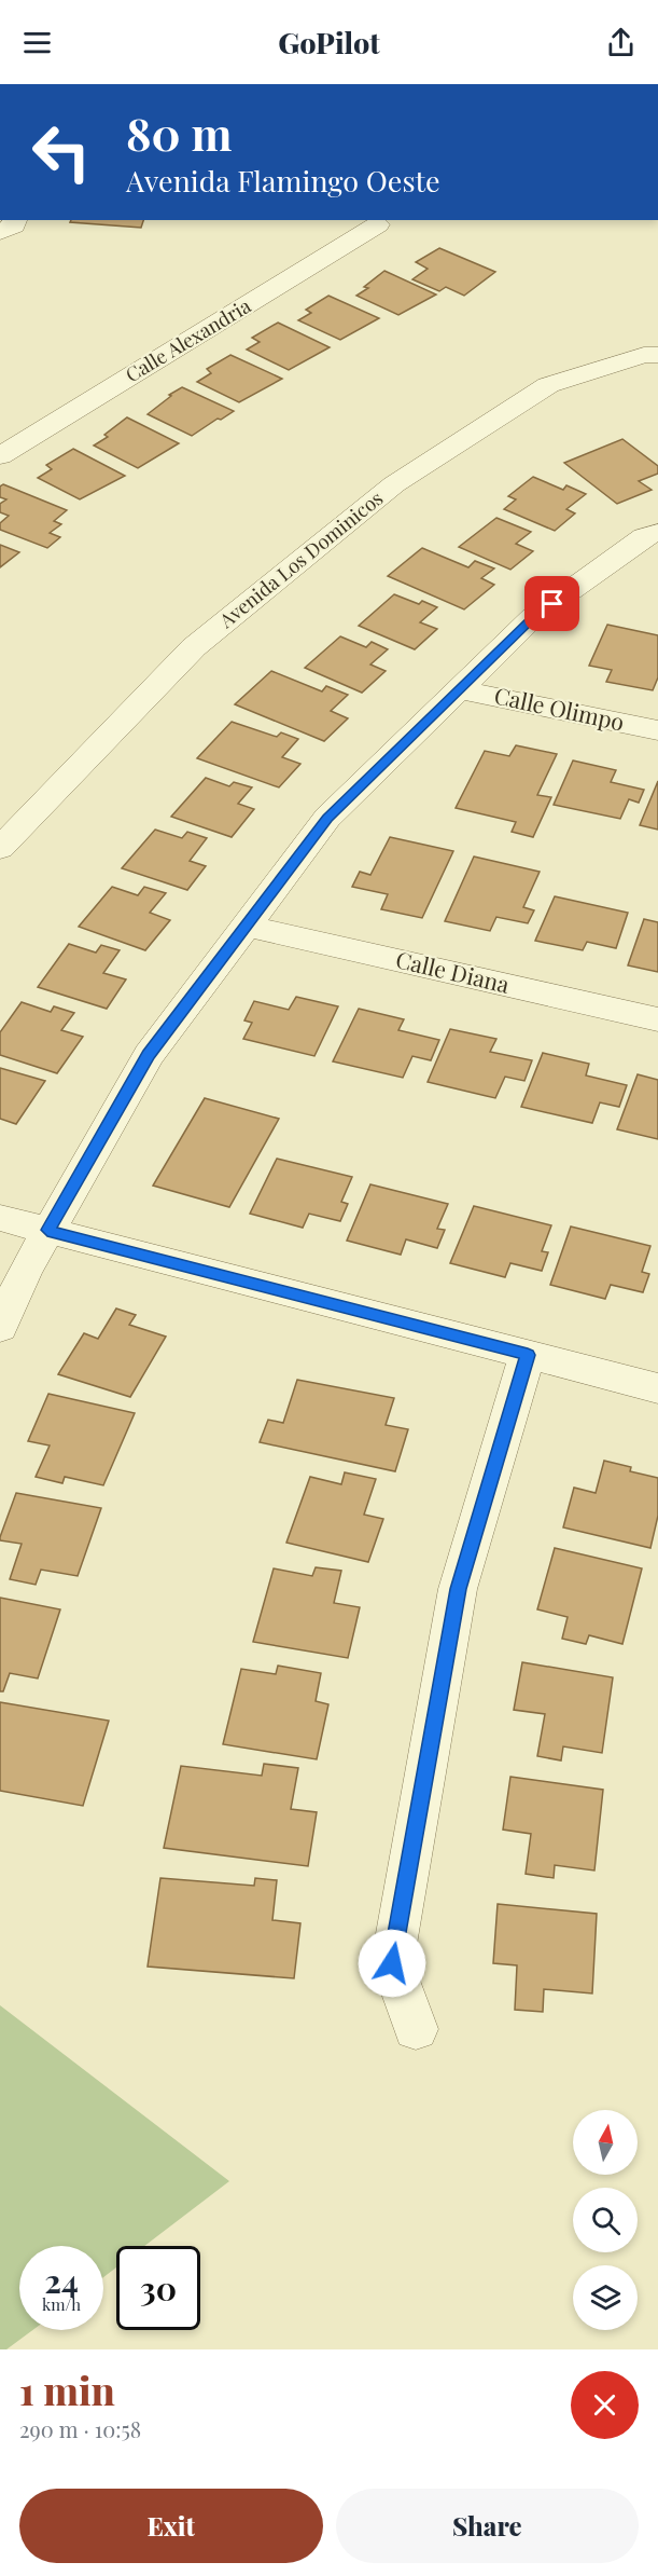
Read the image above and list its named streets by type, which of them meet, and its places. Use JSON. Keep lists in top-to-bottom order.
{
  "streets": {
    "street": [
      "Calle Alexandria",
      "Avenida Los Dominicos",
      "Calle Olimpo",
      "Calle Diana"
    ]
  },
  "north": "top",
  "page": {
    "header": "GoPilot",
    "turn": ["80 m", "Avenida Flamingo Oeste"],
    "speed": "24 km/h",
    "limit": "30",
    "heading": ["1 min", "290 m · 10:58"],
    "buttons": ["Exit", "Share"]
  }
}
